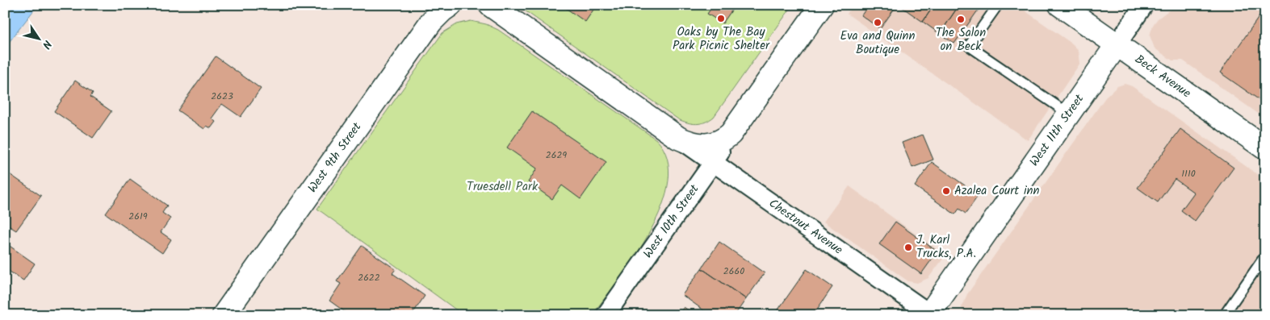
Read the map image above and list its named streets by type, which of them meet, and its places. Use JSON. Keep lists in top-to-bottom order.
{
  "streets": {
    "main road": [
      "Beck Avenue",
      "West 11th Street",
      "West 9th Street",
      "Chestnut Avenue"
    ],
    "street": ["West 10th Street"]
  },
  "crossings": [
    ["Beck Avenue", "West 11th Street"],
    ["West 11th Street", "Chestnut Avenue"],
    ["West 10th Street", "Chestnut Avenue"]
  ],
  "parks": ["Truesdell Park"],
  "places": [
    "Oaks by The Bay Park Picnic Shelter",
    "The Salon on Beck",
    "Eva and Quinn Boutique",
    "Azalea Court inn",
    "J. Karl Trucks, P.A."
  ],
  "house_numbers": [
    "2623",
    "2629",
    "1110",
    "2619",
    "2660",
    "2622"
  ],
  "north": "bottom right"
}
